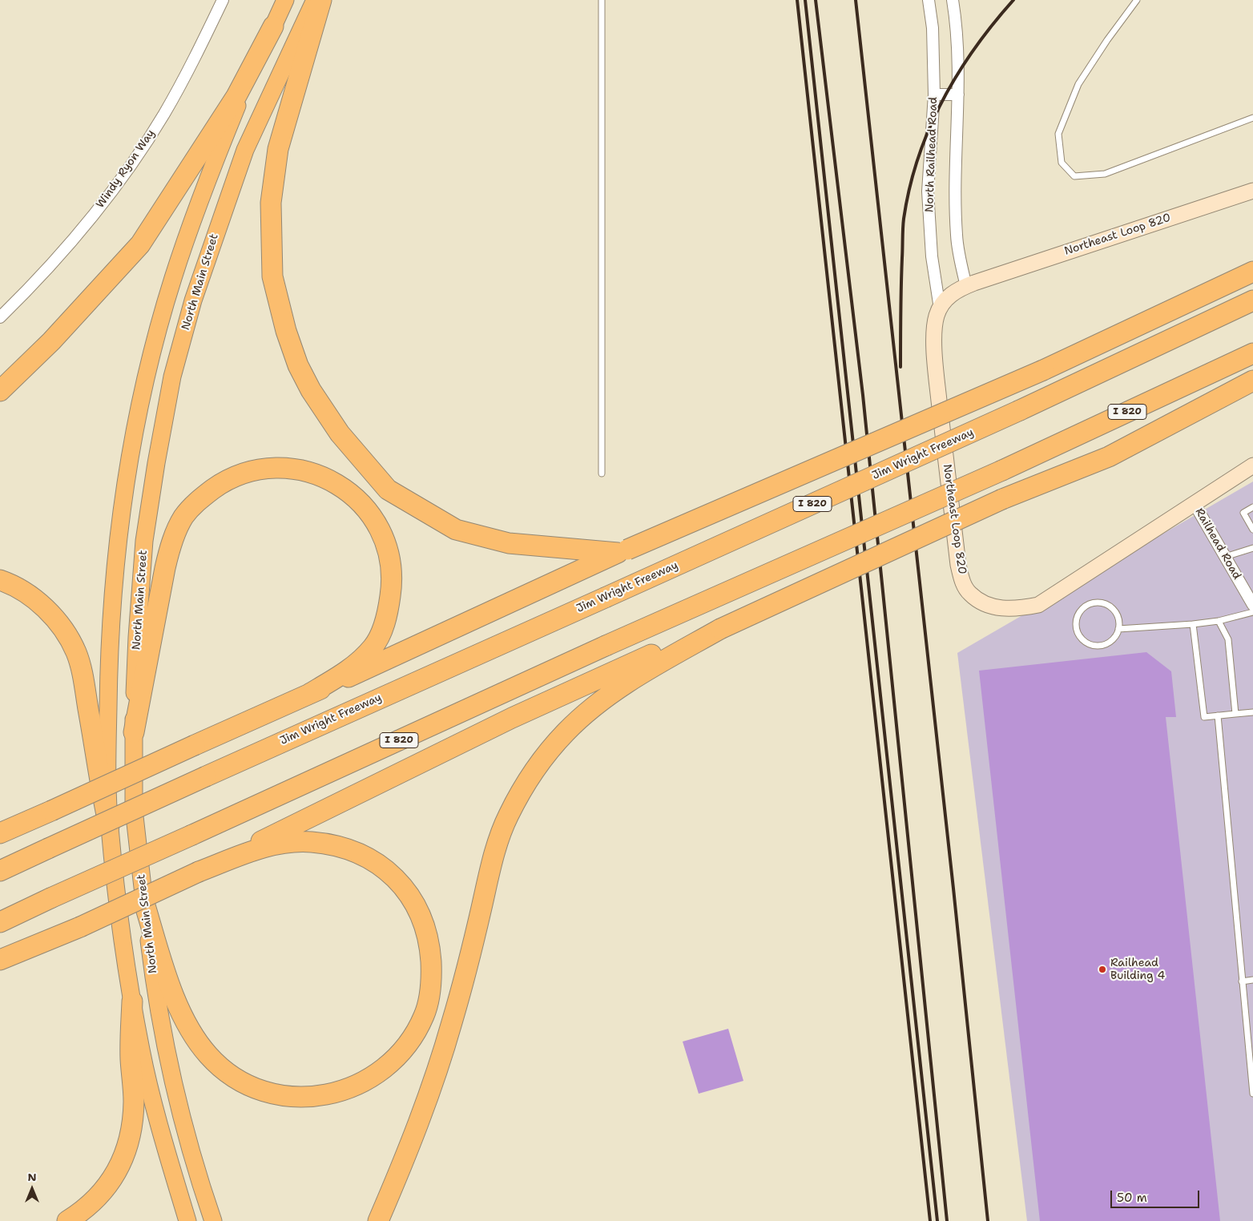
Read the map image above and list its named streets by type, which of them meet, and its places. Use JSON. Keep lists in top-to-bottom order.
{
  "streets": {
    "highway": ["I 820", "Jim Wright Freeway"],
    "main road": ["North Main Street"],
    "street": [
      "North Railhead Road",
      "Windy Ryon Way",
      "Northeast Loop 820",
      "Railhead Road"
    ]
  },
  "crossings": [
    ["North Railhead Road", "Northeast Loop 820"],
    ["Northeast Loop 820", "Railhead Road"]
  ],
  "places": ["Railhead Building 4"],
  "scale_bar": "50 m",
  "north": "top"
}
